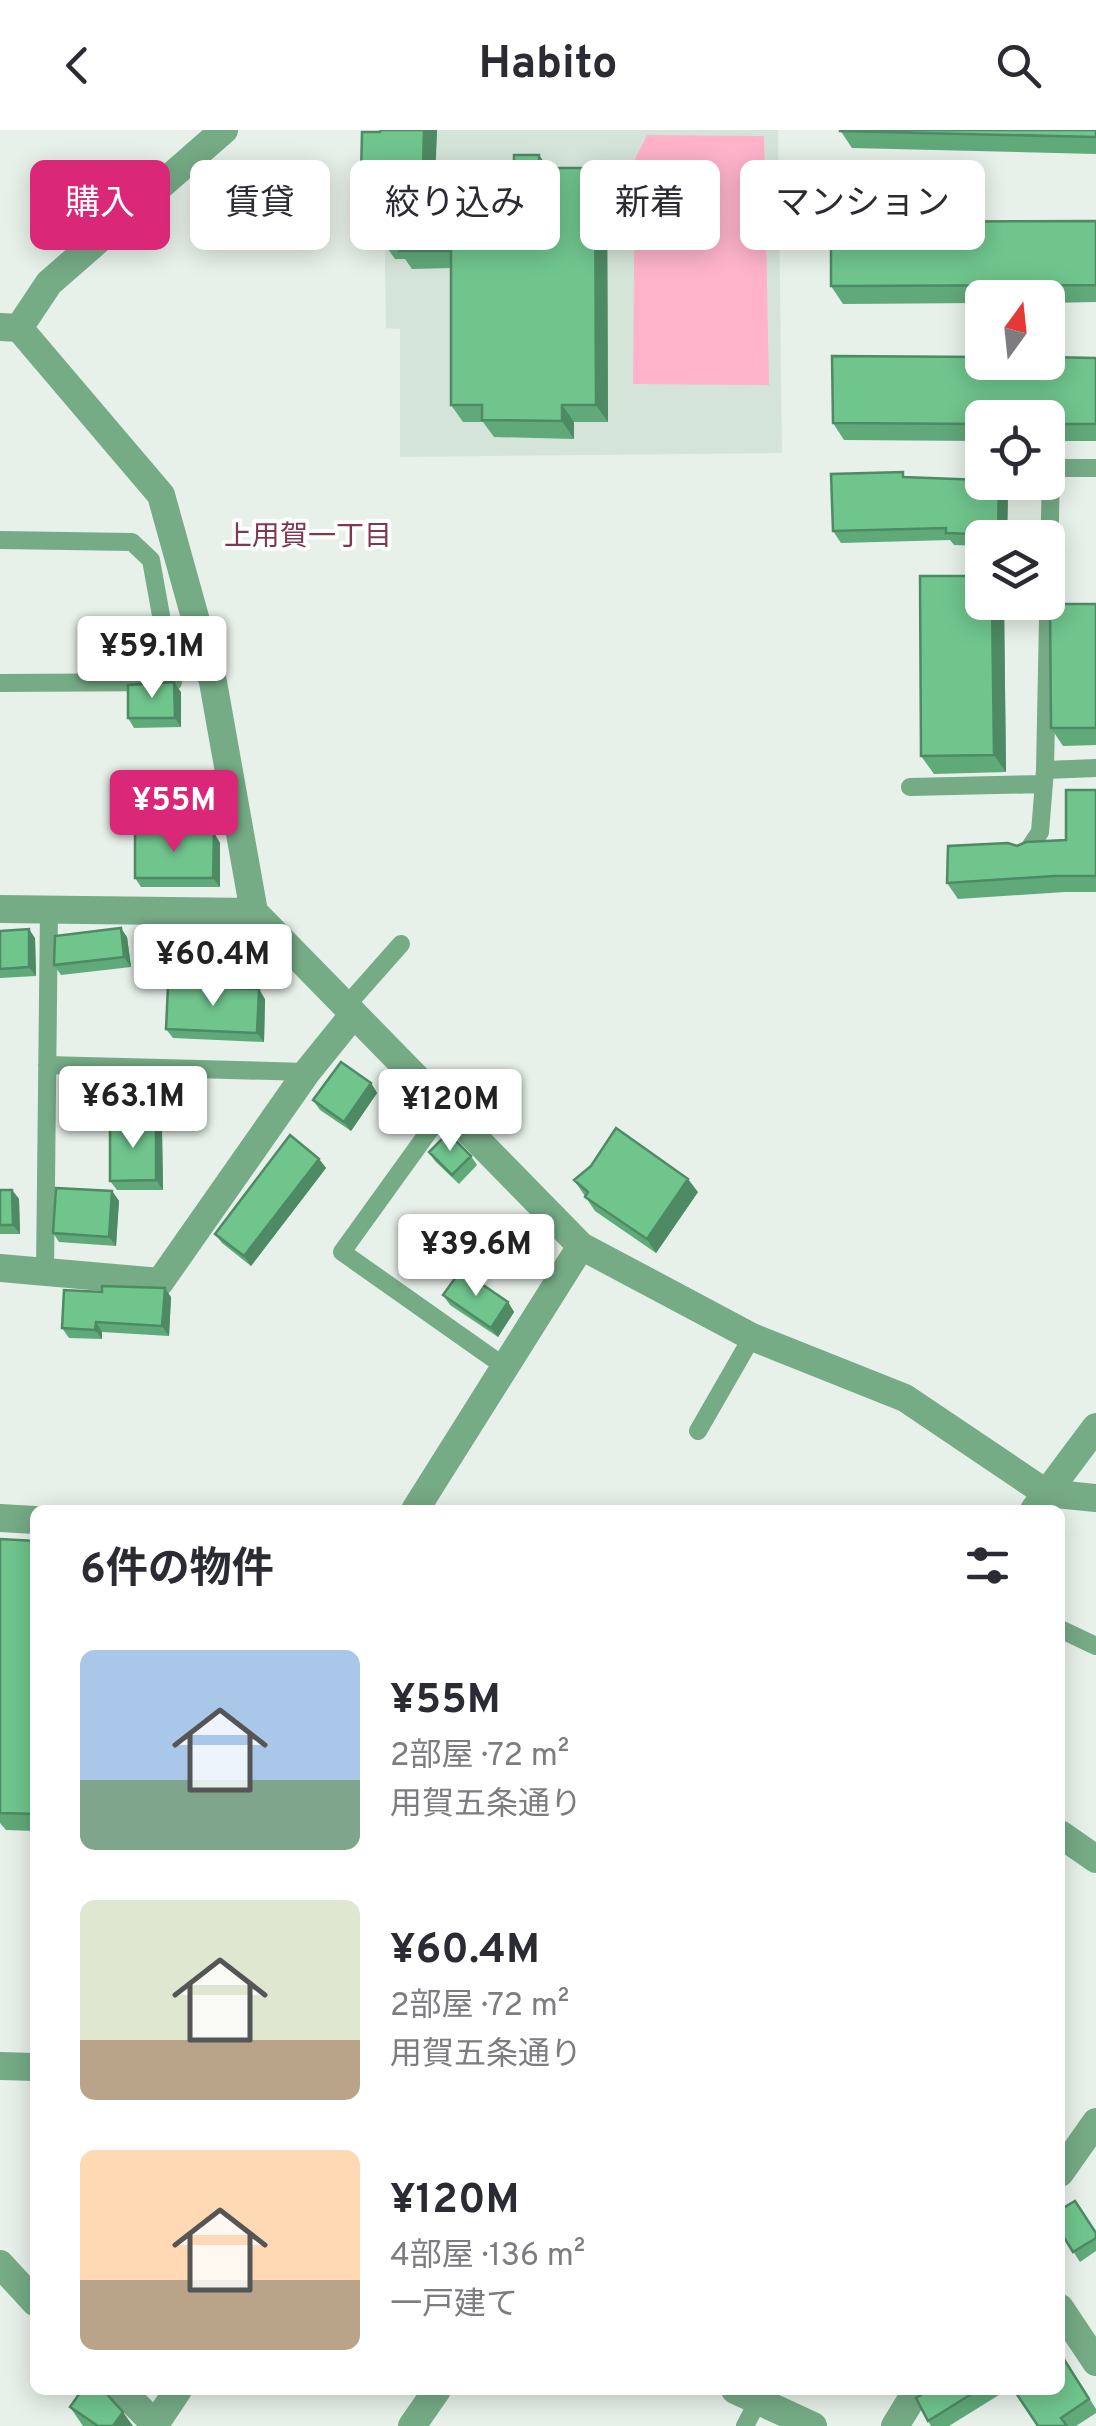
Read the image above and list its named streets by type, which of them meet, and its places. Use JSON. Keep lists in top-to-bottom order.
{
  "districts": ["上用賀一丁目"],
  "north": "top",
  "page": {
    "header": "Habito",
    "chip": [
      "購入",
      "賃貸",
      "絞り込み",
      "新着",
      "マンション"
    ],
    "price": [
      "¥59.1M",
      "¥55M",
      "¥60.4M",
      "¥63.1M",
      "¥120M",
      "¥39.6M"
    ],
    "heading": "6件の物件",
    "list": [
      {
        "name": "¥55M",
        "note": "2部屋 · 72 m² · 用賀五条通り"
      },
      {
        "name": "¥60.4M",
        "note": "2部屋 · 72 m² · 用賀五条通り"
      },
      {
        "name": "¥120M",
        "note": "4部屋 · 136 m² · 一戸建て"
      }
    ]
  }
}
